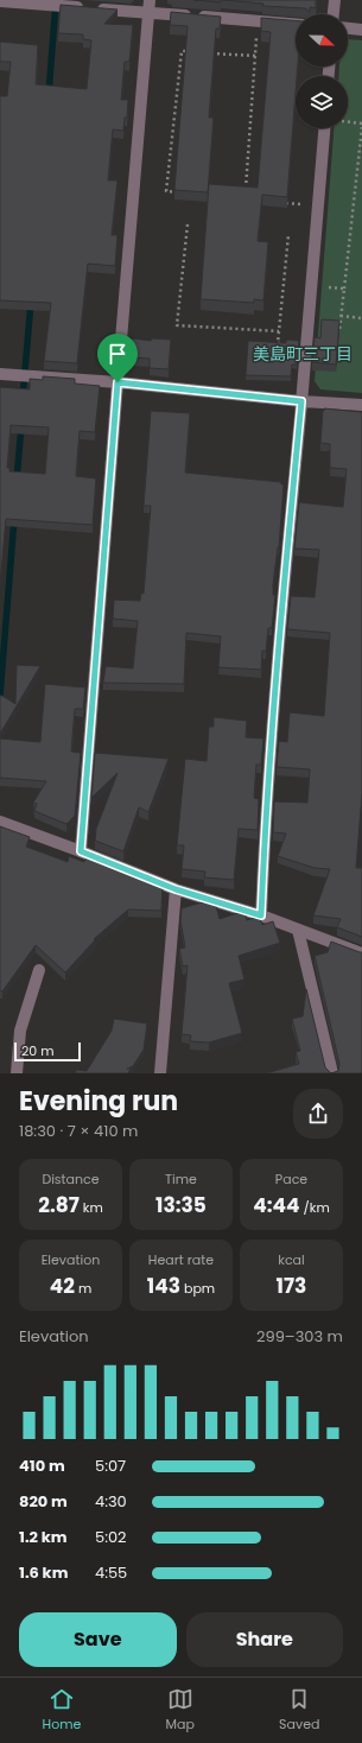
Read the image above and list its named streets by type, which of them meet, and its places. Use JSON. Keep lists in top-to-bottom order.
{
  "districts": ["美島町三丁目"],
  "scale_bar": "20 m",
  "north": "right",
  "page": {
    "scale": "20 m",
    "heading": ["Evening run", "18:30 · 7 × 410 m"],
    "stats": [
      ["Distance", "2.87 km"],
      ["Time", "13:35"],
      ["Pace", "4:44 /km"],
      ["Elevation", "42 m"],
      ["Heart rate", "143 bpm"],
      ["kcal", "173"]
    ],
    "chart": ["Elevation", "299–303 m"],
    "list": [
      {
        "name": "410 m",
        "note": "5:07"
      },
      {
        "name": "820 m",
        "note": "4:30"
      },
      {
        "name": "1.2 km",
        "note": "5:02"
      },
      {
        "name": "1.6 km",
        "note": "4:55"
      }
    ],
    "buttons": ["Save", "Share"],
    "tabs": ["Home", "Map", "Saved"]
  }
}
